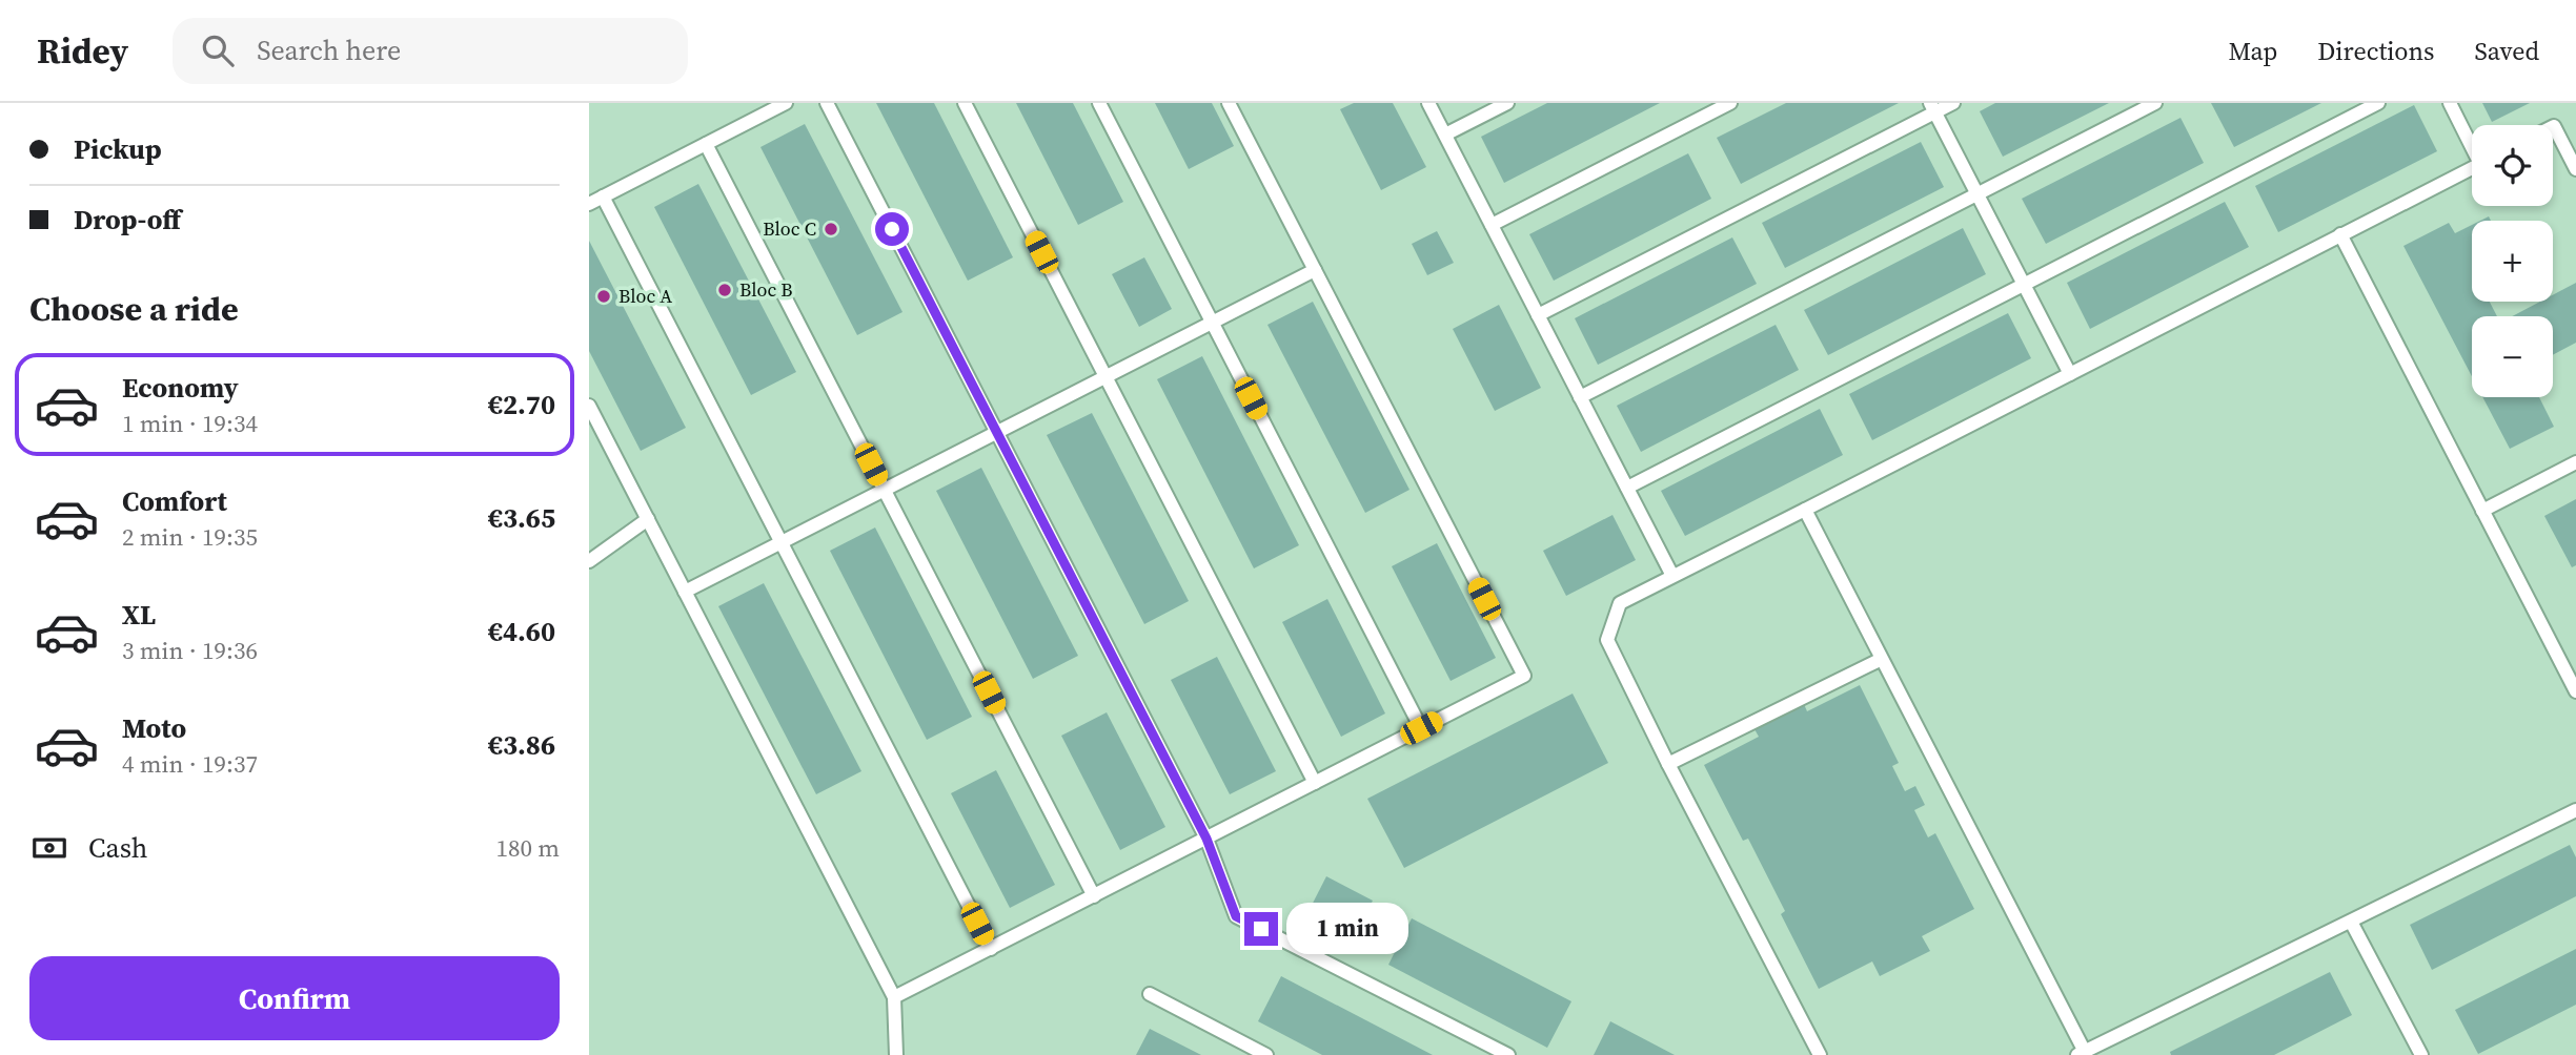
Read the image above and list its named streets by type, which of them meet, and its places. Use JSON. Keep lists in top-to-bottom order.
{
  "places": ["Bloc C", "Bloc B", "Bloc A"],
  "page": {
    "header": "Ridey",
    "search": "Search here",
    "nav": ["Map", "Directions", "Saved"],
    "banner": ["Pickup", "Drop-off"],
    "map_buttons": ["+", "−"],
    "heading": "Choose a ride",
    "list": [
      {
        "name": "Economy",
        "note": "1 min · 19:34",
        "value": "€2.70"
      },
      {
        "name": "Comfort",
        "note": "2 min · 19:35",
        "value": "€3.65"
      },
      {
        "name": "XL",
        "note": "3 min · 19:36",
        "value": "€4.60"
      },
      {
        "name": "Moto",
        "note": "4 min · 19:37",
        "value": "€3.86"
      }
    ],
    "pay": ["Cash", "180 m"],
    "bubble": "1 min",
    "buttons": "Confirm"
  }
}
